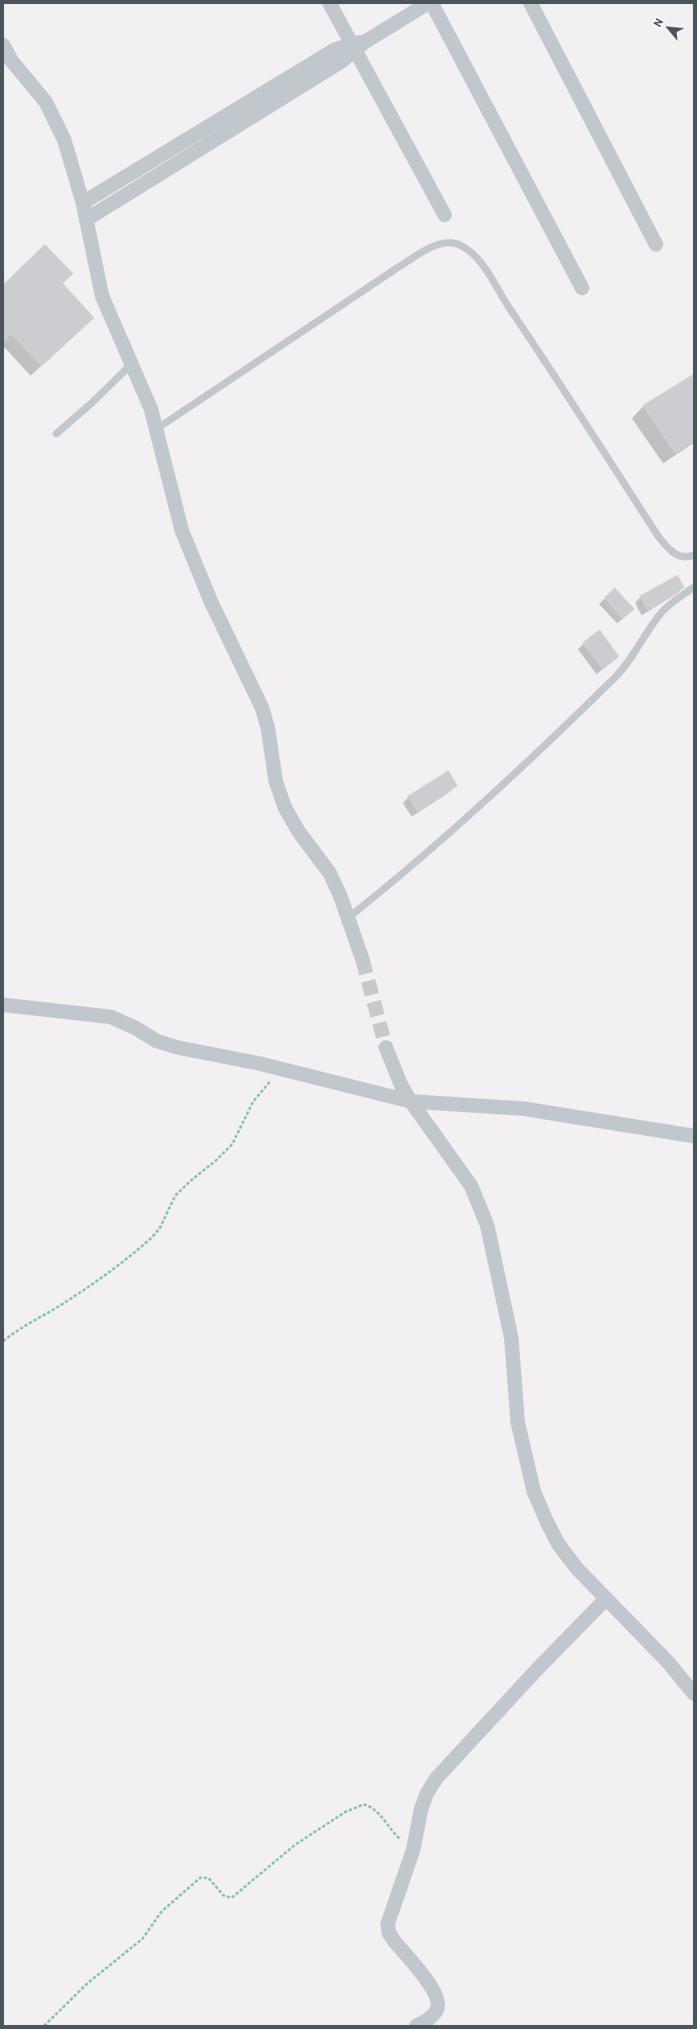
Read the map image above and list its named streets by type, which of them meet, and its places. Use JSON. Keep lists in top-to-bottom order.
{
  "north": "top left"
}
